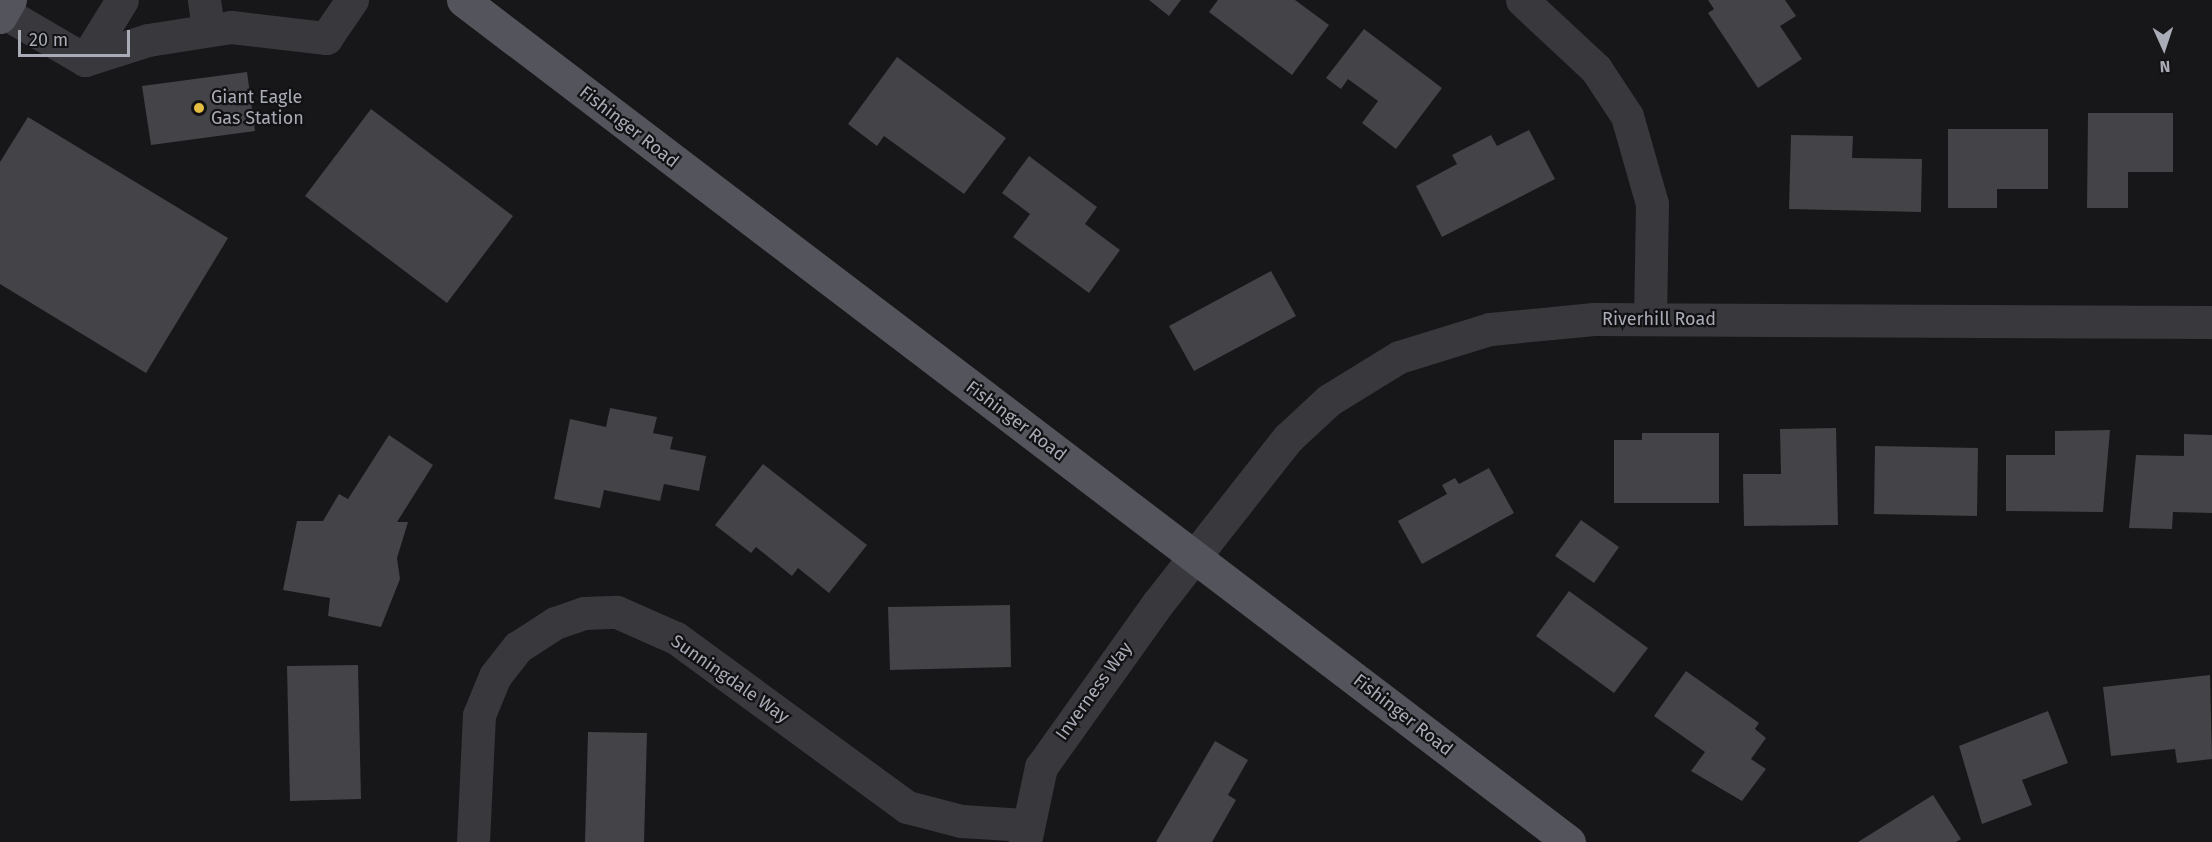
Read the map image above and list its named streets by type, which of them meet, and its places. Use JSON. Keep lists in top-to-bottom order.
{
  "streets": {
    "main road": ["Fishinger Road"],
    "street": ["Riverhill Road", "Sunningdale Way", "Inverness Way"]
  },
  "crossings": [
    ["Fishinger Road", "Riverhill Road"],
    ["Fishinger Road", "Inverness Way"],
    ["Riverhill Road", "Inverness Way"],
    ["Sunningdale Way", "Inverness Way"]
  ],
  "places": ["Giant Eagle Gas Station"],
  "scale_bar": "20 m",
  "north": "bottom"
}
